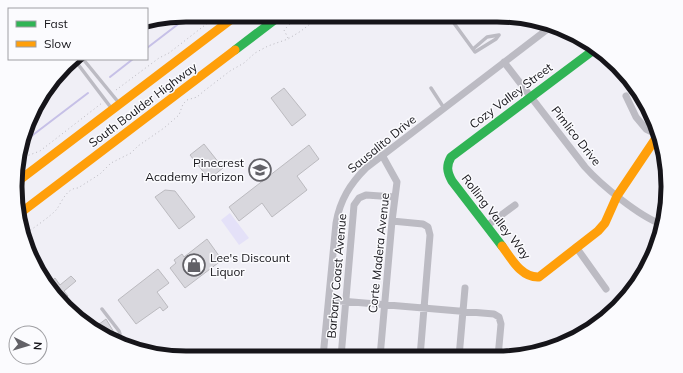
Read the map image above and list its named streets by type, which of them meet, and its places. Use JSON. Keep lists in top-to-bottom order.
{
  "streets": {
    "main road": ["Cozy Valley Street", "South Boulder Highway", "Rolling Valley Way"],
    "street": [
      "Pimlico Drive",
      "Sausalito Drive",
      "Corte Madera Avenue",
      "Barbary Coast Avenue"
    ]
  },
  "crossings": [
    ["Cozy Valley Street", "Pimlico Drive"],
    ["Cozy Valley Street", "Rolling Valley Way"],
    ["Pimlico Drive", "Sausalito Drive"],
    ["Sausalito Drive", "Corte Madera Avenue"],
    ["Corte Madera Avenue", "Barbary Coast Avenue"]
  ],
  "places": {
    "school or university": ["Pinecrest Academy Horizon"],
    "shop": ["Lee's Discount Liquor"]
  },
  "legend": ["Fast", "Slow"],
  "north": "right"
}
